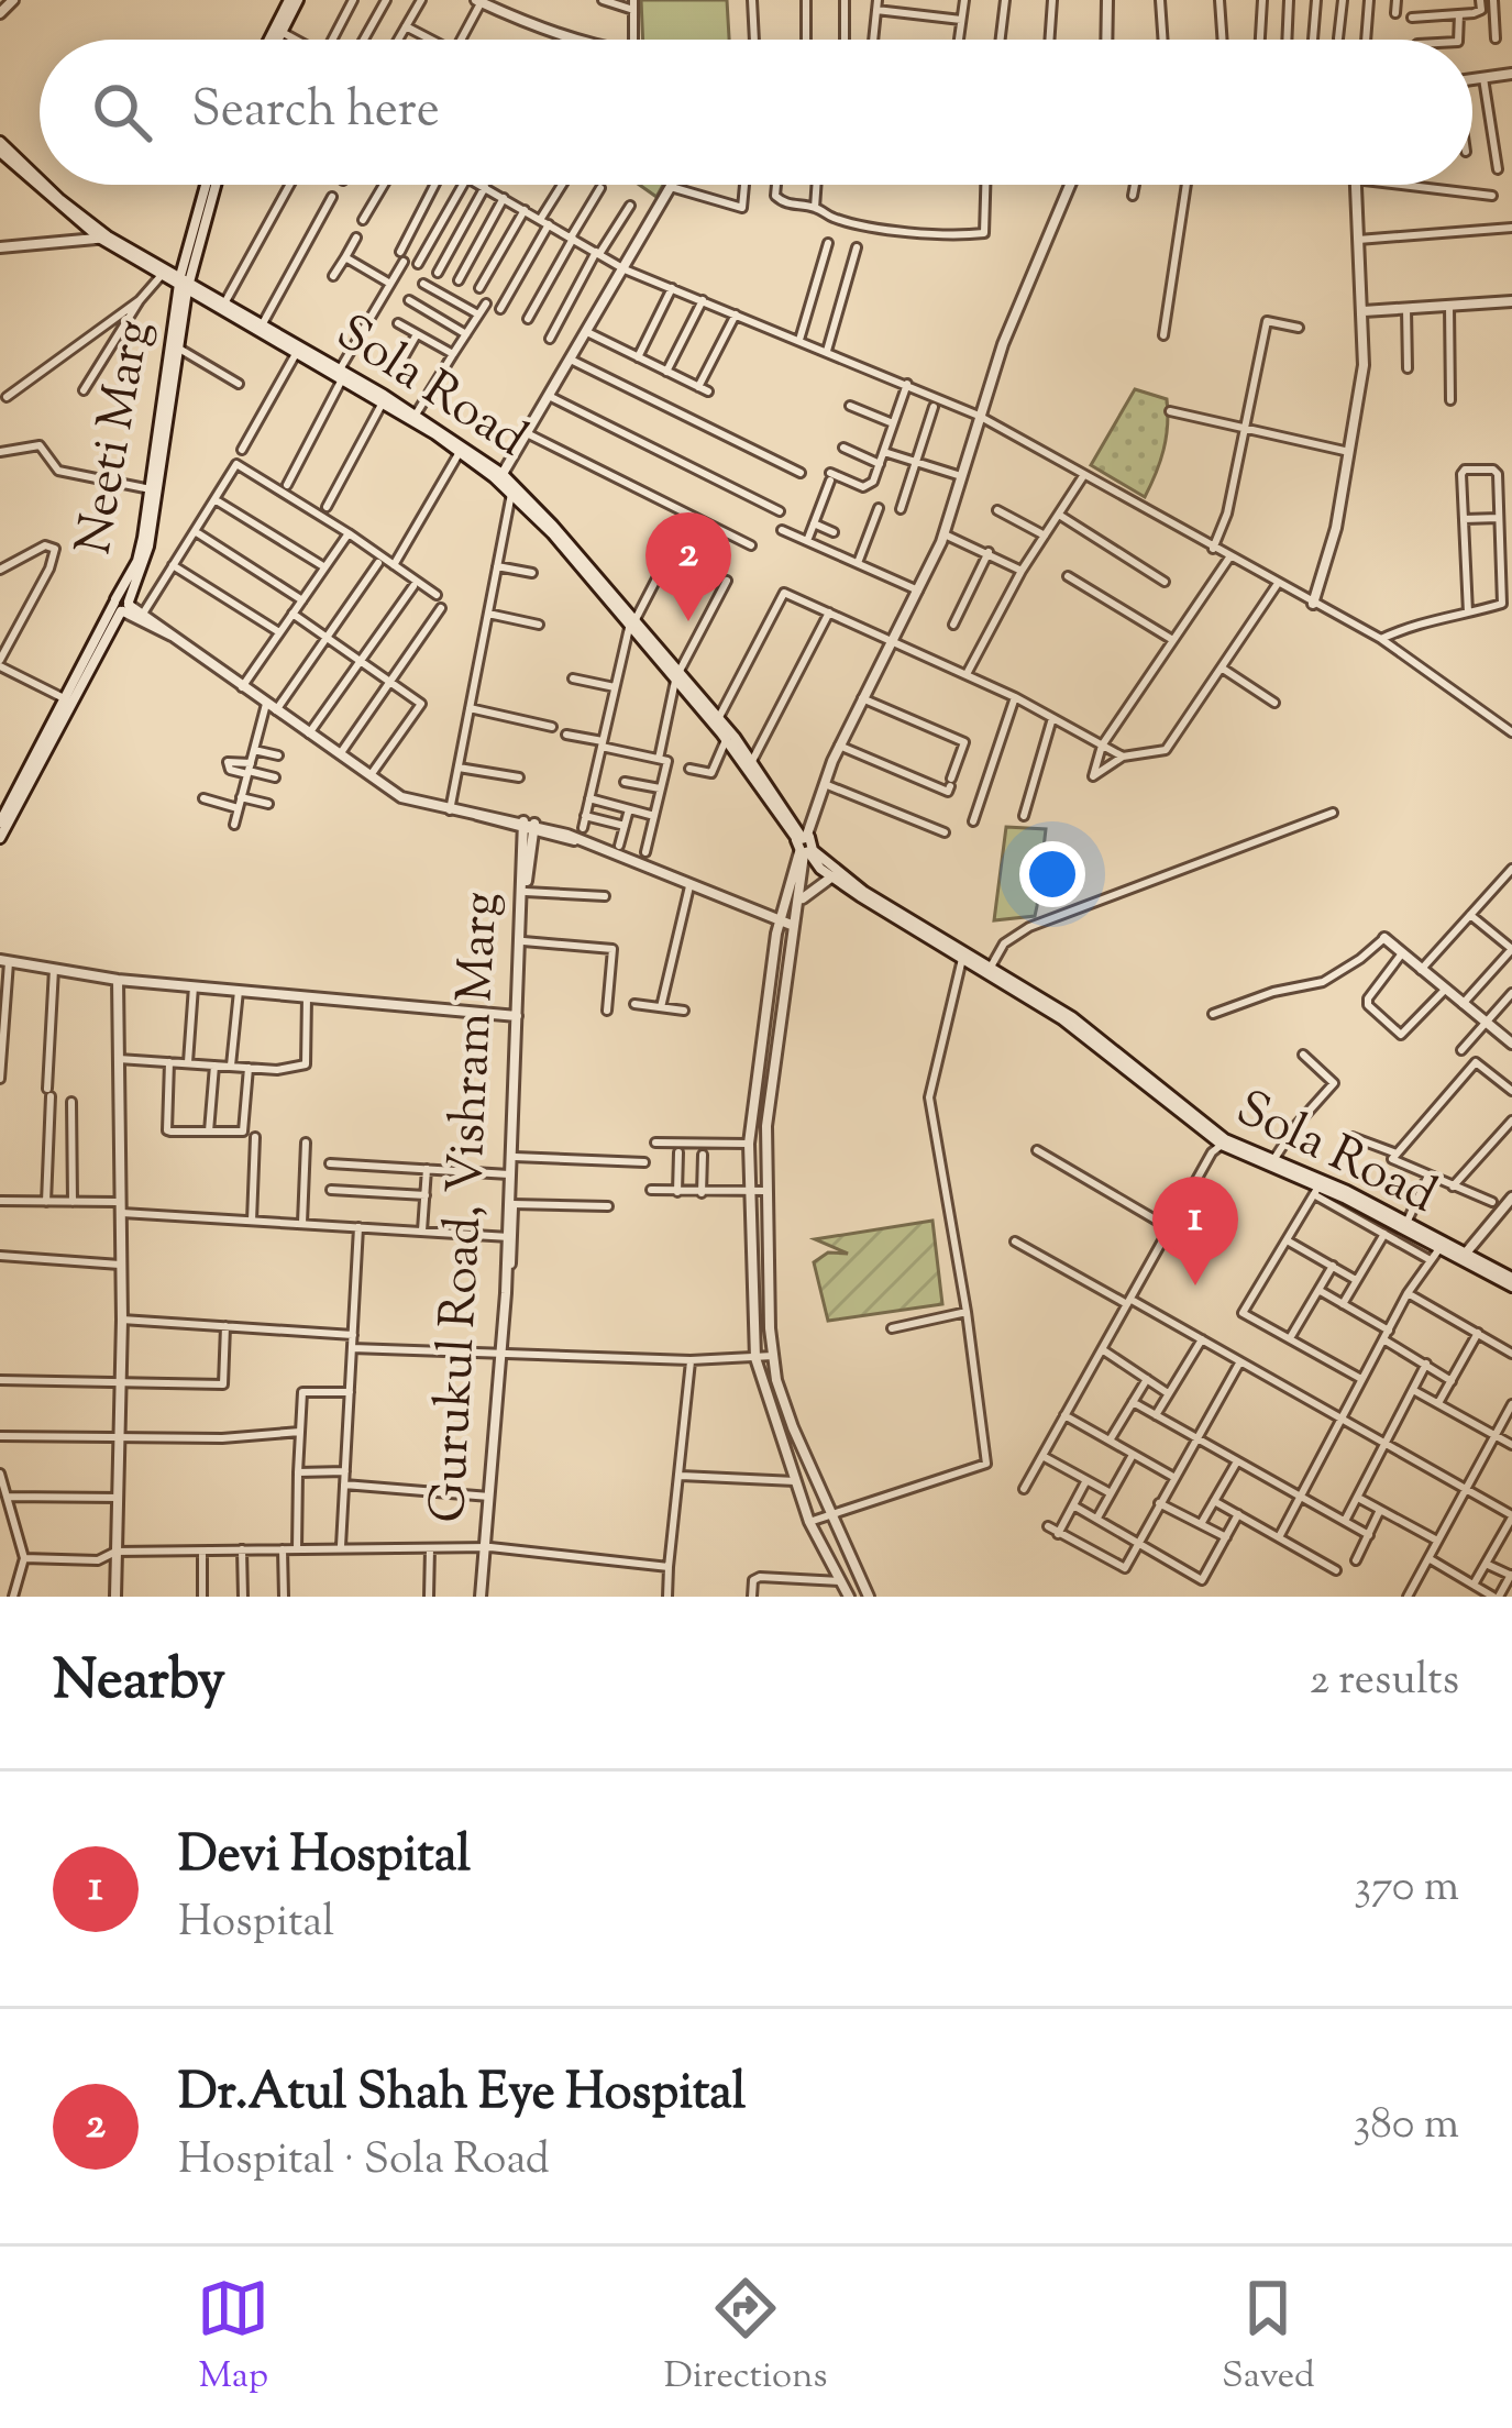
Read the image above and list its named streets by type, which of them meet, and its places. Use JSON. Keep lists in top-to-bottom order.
{
  "streets": {
    "street": ["Sola Road", "Neeti Marg", "Gurukul Road, Vishram Marg"]
  },
  "crossings": [
    ["Sola Road", "Neeti Marg"]
  ],
  "page": {
    "search": "Search here",
    "pins": ["2", "1"],
    "heading": ["Nearby", "2 results"],
    "list": [
      {
        "mark": "1",
        "name": "Devi Hospital",
        "note": "Hospital",
        "value": "370 m"
      },
      {
        "mark": "2",
        "name": "Dr.Atul Shah Eye Hospital",
        "note": "Hospital · Sola Road",
        "value": "380 m"
      }
    ],
    "nav": ["Map", "Directions", "Saved"]
  }
}
